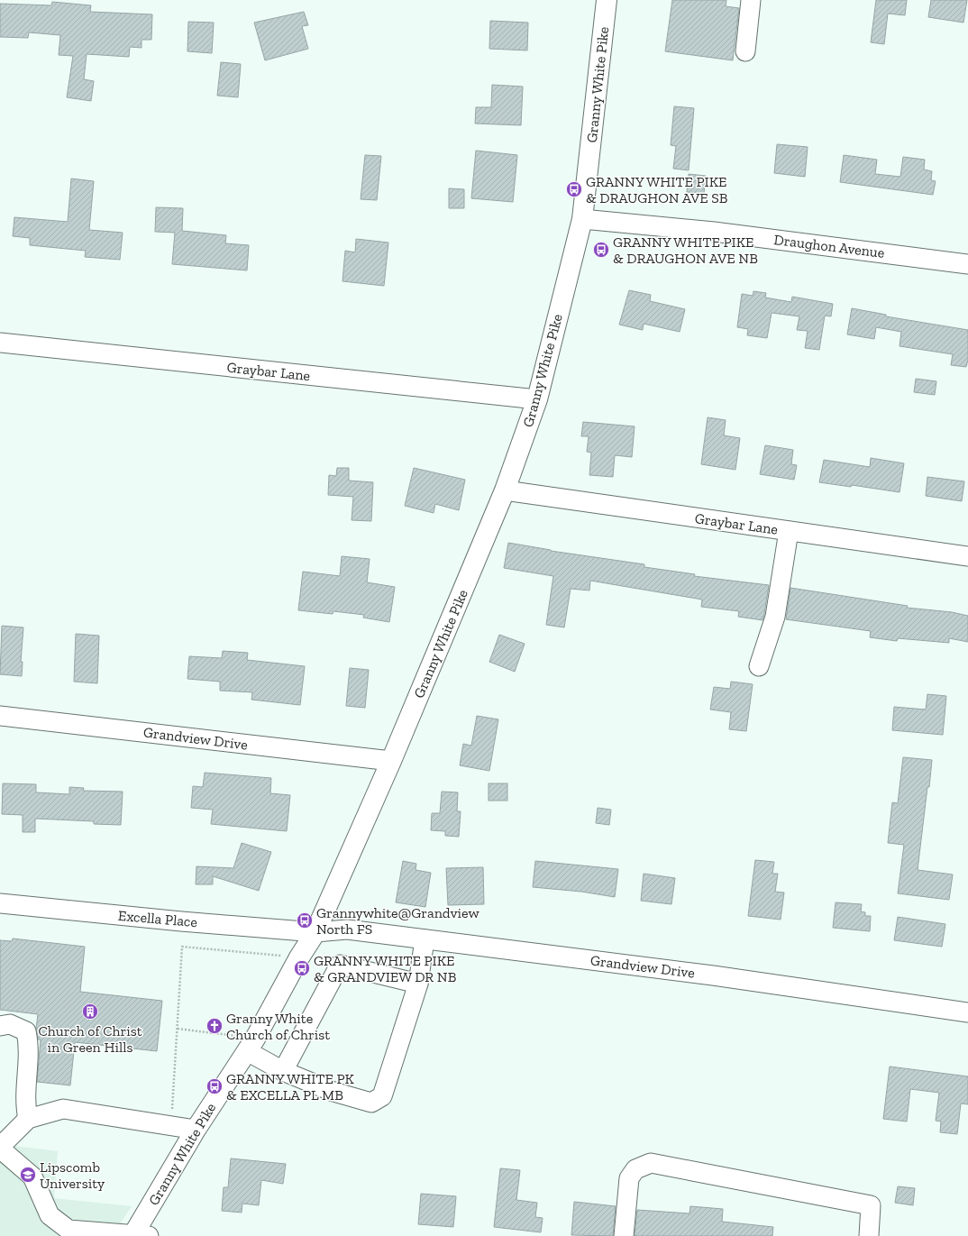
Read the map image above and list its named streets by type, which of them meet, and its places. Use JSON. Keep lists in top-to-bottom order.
{
  "streets": {
    "main road": ["Granny White Pike"],
    "street": [
      "Draughon Avenue",
      "Graybar Lane",
      "Grandview Drive",
      "Excella Place"
    ]
  },
  "crossings": [
    ["Granny White Pike", "Draughon Avenue"],
    ["Granny White Pike", "Graybar Lane"],
    ["Granny White Pike", "Grandview Drive"],
    ["Granny White Pike", "Excella Place"],
    ["Grandview Drive", "Excella Place"]
  ],
  "places": {
    "bus stop": [
      "GRANNY WHITE PIKE & DRAUGHON AVE SB",
      "GRANNY WHITE PIKE & DRAUGHON AVE NB",
      "Grannywhite@Grandview North FS",
      "GRANNY WHITE PIKE & GRANDVIEW DR NB",
      "GRANNY WHITE PK & EXCELLA PL MB"
    ],
    "building": ["Church of Christ in Green Hills"],
    "church": ["Granny White Church of Christ"],
    "school or university": ["Lipscomb University"]
  }
}
